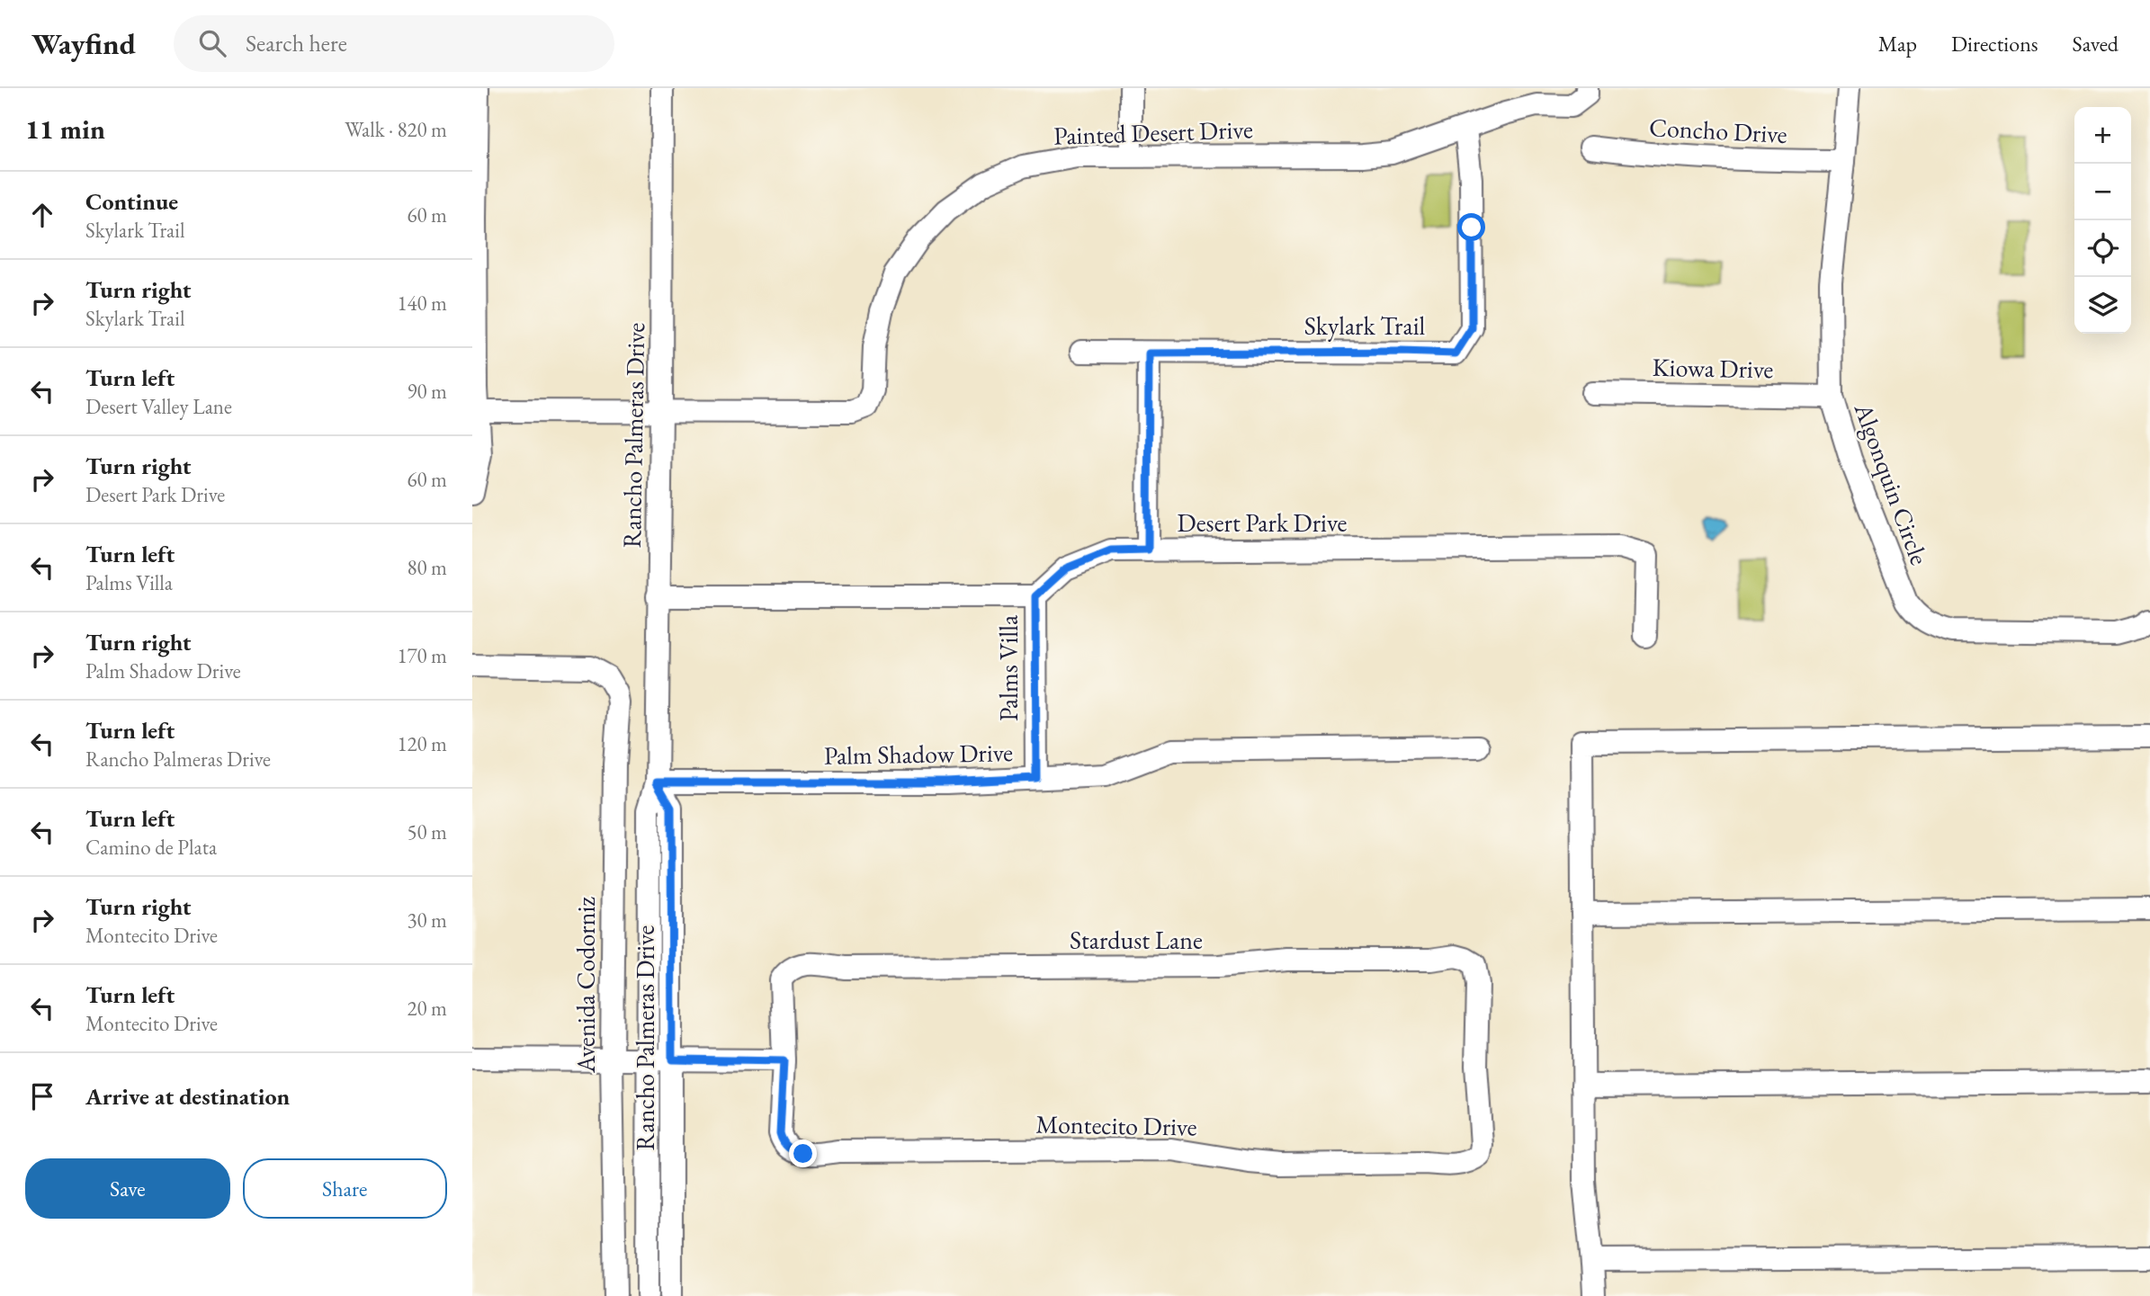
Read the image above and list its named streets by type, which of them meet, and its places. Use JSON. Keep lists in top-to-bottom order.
{
  "streets": {
    "street": [
      "Concho Drive",
      "Painted Desert Drive",
      "Skylark Trail",
      "Kiowa Drive",
      "Rancho Palmeras Drive",
      "Algonquin Circle",
      "Desert Park Drive",
      "Palms Villa",
      "Palm Shadow Drive",
      "Stardust Lane",
      "Avenida Codorniz",
      "Montecito Drive"
    ]
  },
  "crossings": [
    ["Concho Drive", "Algonquin Circle"],
    ["Painted Desert Drive", "Skylark Trail"],
    ["Painted Desert Drive", "Rancho Palmeras Drive"],
    ["Kiowa Drive", "Algonquin Circle"],
    ["Rancho Palmeras Drive", "Palm Shadow Drive"],
    ["Desert Park Drive", "Palms Villa"],
    ["Palms Villa", "Palm Shadow Drive"],
    ["Stardust Lane", "Montecito Drive"]
  ],
  "page": {
    "header": "Wayfind",
    "search": "Search here",
    "nav": ["Map", "Directions", "Saved"],
    "heading": ["11 min", "Walk · 820 m"],
    "map_buttons": ["+", "−"],
    "list": [
      ["Continue", "Skylark Trail", "60 m"],
      ["Turn right", "Skylark Trail", "140 m"],
      ["Turn left", "Desert Valley Lane", "90 m"],
      ["Turn right", "Desert Park Drive", "60 m"],
      ["Turn left", "Palms Villa", "80 m"],
      ["Turn right", "Palm Shadow Drive", "170 m"],
      ["Turn left", "Rancho Palmeras Drive", "120 m"],
      ["Turn left", "Camino de Plata", "50 m"],
      ["Turn right", "Montecito Drive", "30 m"],
      ["Turn left", "Montecito Drive", "20 m"],
      "Arrive at destination"
    ],
    "buttons": ["Save", "Share"]
  }
}
